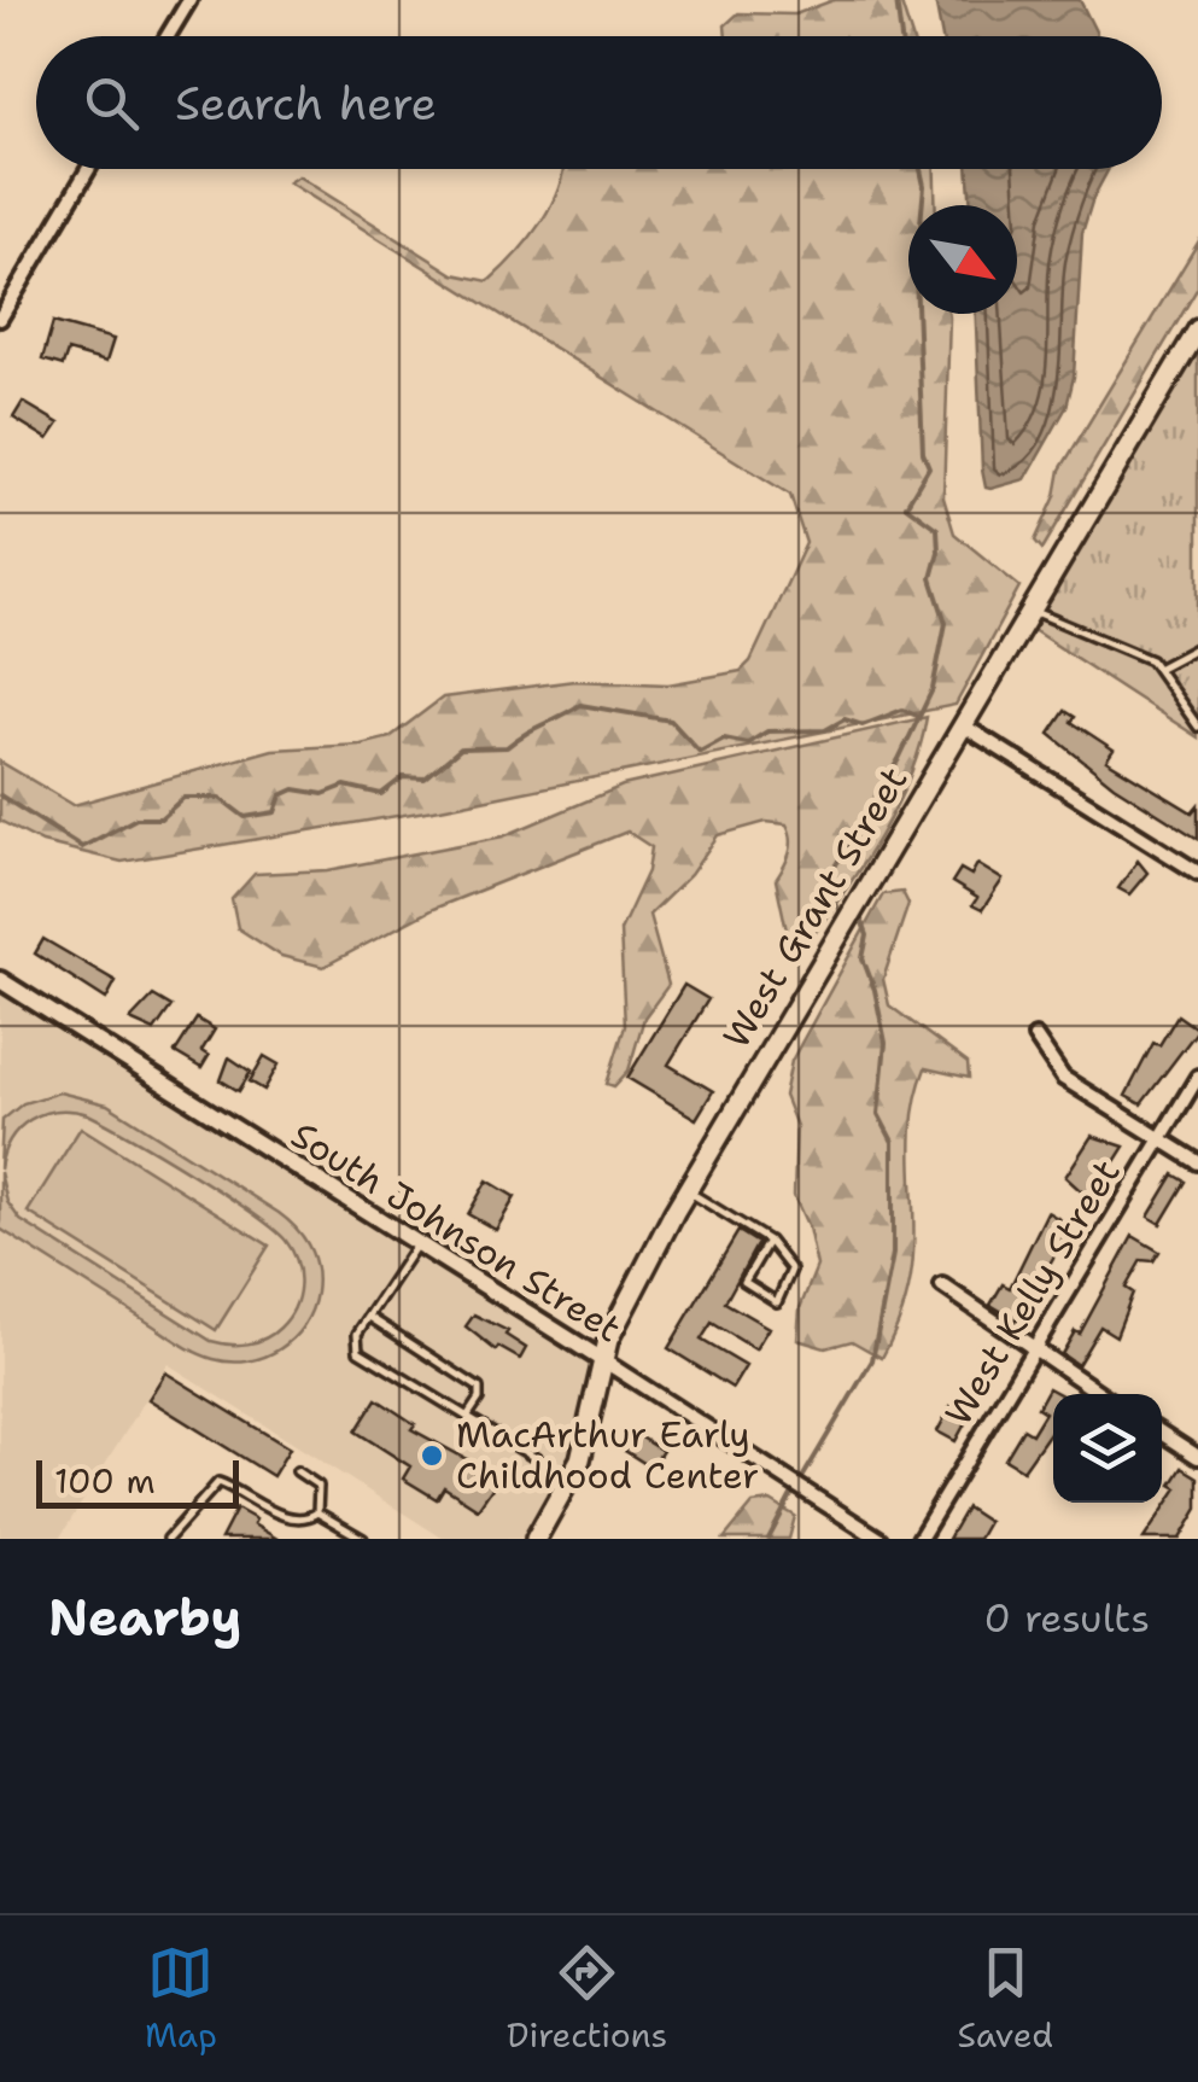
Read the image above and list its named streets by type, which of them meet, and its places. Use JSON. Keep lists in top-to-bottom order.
{
  "streets": {
    "main road": ["West Grant Street"],
    "street": ["South Johnson Street", "West Kelly Street"]
  },
  "crossings": [
    ["West Grant Street", "South Johnson Street"]
  ],
  "places": ["MacArthur Early Childhood Center"],
  "scale_bar": "100 m",
  "north": "bottom right",
  "page": {
    "search": "Search here",
    "scale": "100 m",
    "heading": ["Nearby", "0 results"],
    "nav": ["Map", "Directions", "Saved"]
  }
}
